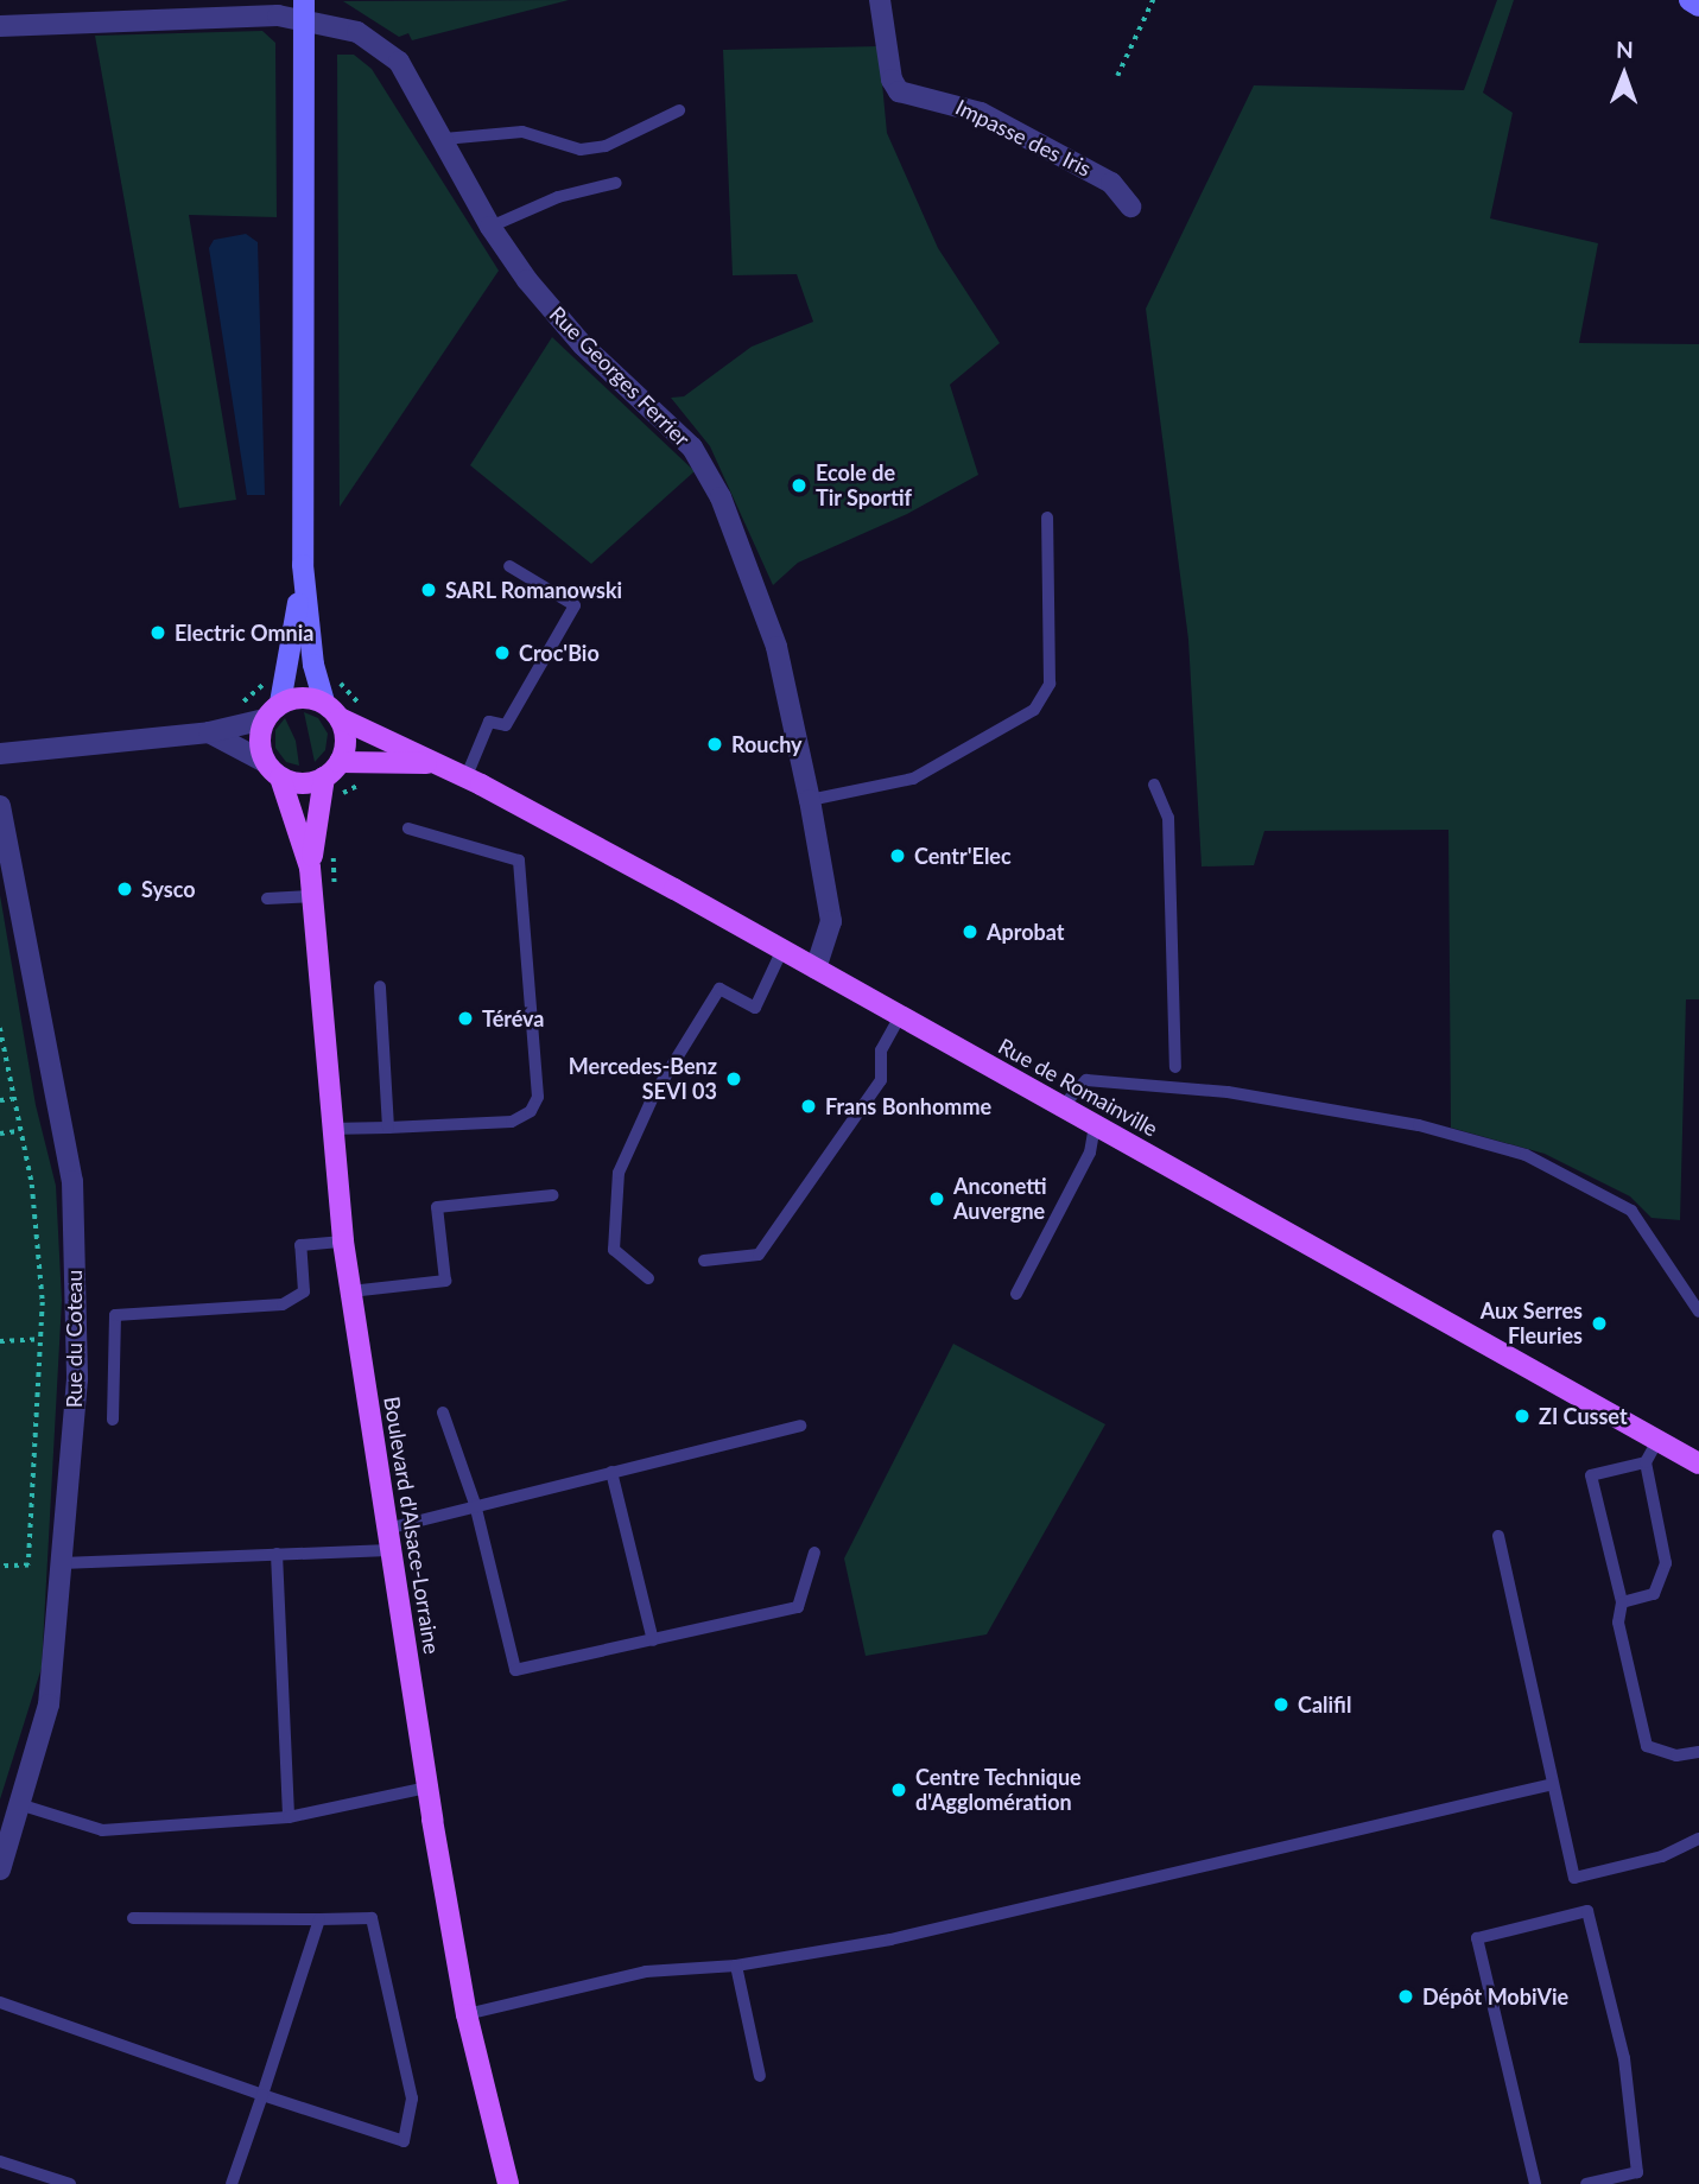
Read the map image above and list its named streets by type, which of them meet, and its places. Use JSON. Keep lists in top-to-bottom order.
{
  "streets": {
    "main road": ["Rue de Romainville", "Boulevard d'Alsace-Lorraine"],
    "street": ["Impasse des Iris", "Rue Georges Ferrier", "Rue du Coteau"]
  },
  "crossings": [
    ["Rue Georges Ferrier", "Rue de Romainville"],
    ["Rue de Romainville", "Boulevard d'Alsace-Lorraine"]
  ],
  "places": [
    "Ecole de Tir Sportif",
    "SARL Romanowski",
    "Electric Omnia",
    "Croc'Bio",
    "Rouchy",
    "Centr'Elec",
    "Sysco",
    "Aprobat",
    "Téréva",
    "Mercedes-Benz SEVI 03",
    "Frans Bonhomme",
    "Anconetti Auvergne",
    "Aux Serres Fleuries",
    "ZI Cusset",
    "Califil",
    "Centre Technique d'Agglomération",
    "Dépôt MobiVie"
  ],
  "north": "top"
}
